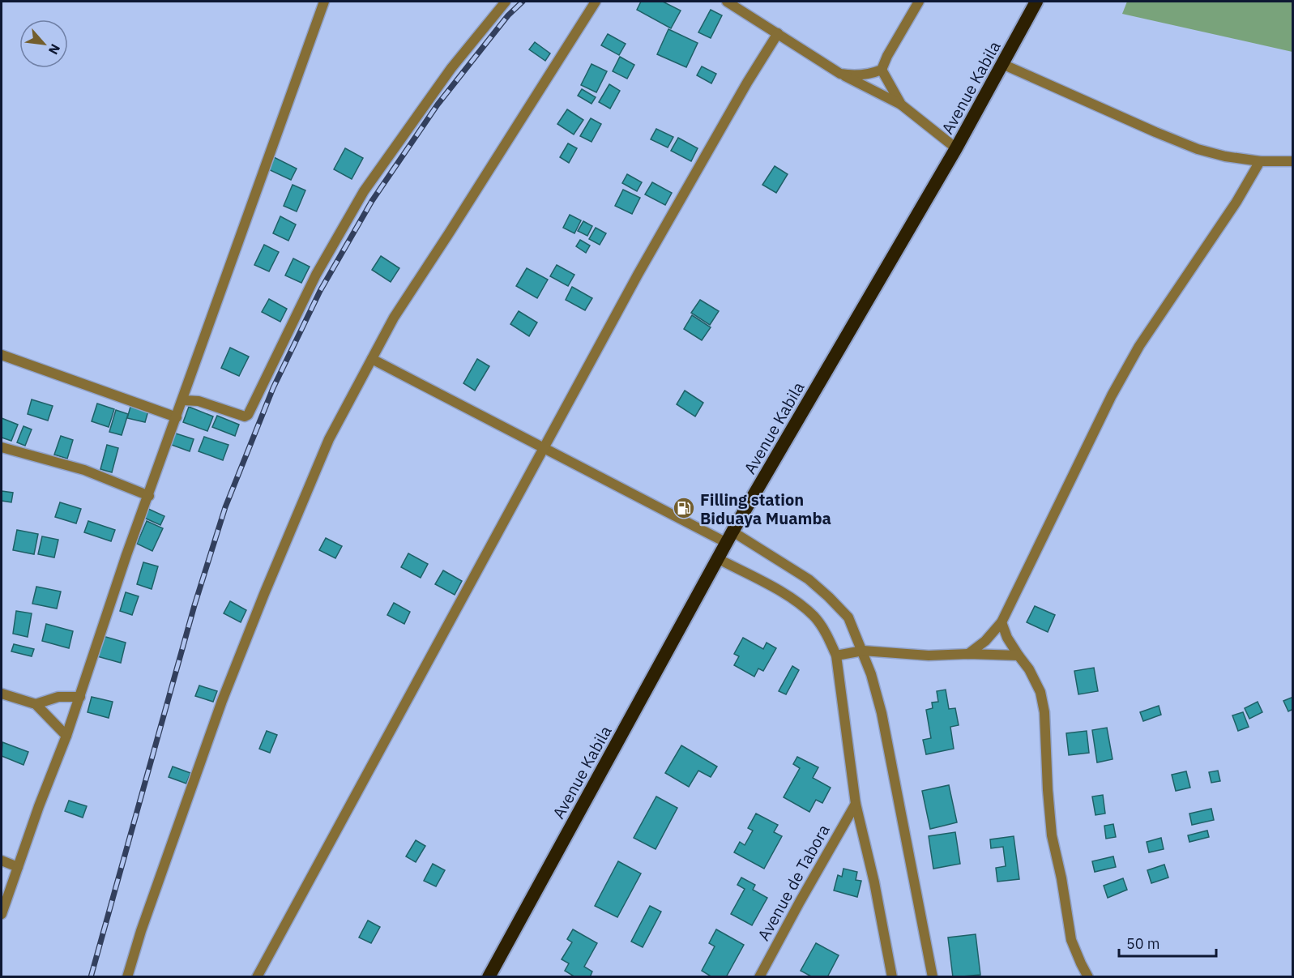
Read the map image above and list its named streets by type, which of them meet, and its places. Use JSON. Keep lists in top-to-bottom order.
{
  "streets": {
    "highway": ["Avenue Kabila"],
    "street": ["Avenue de Tabora"]
  },
  "places": {
    "fuel station": ["Filling station Biduaya Muamba"]
  },
  "scale_bar": "50 m",
  "north": "bottom right"
}
